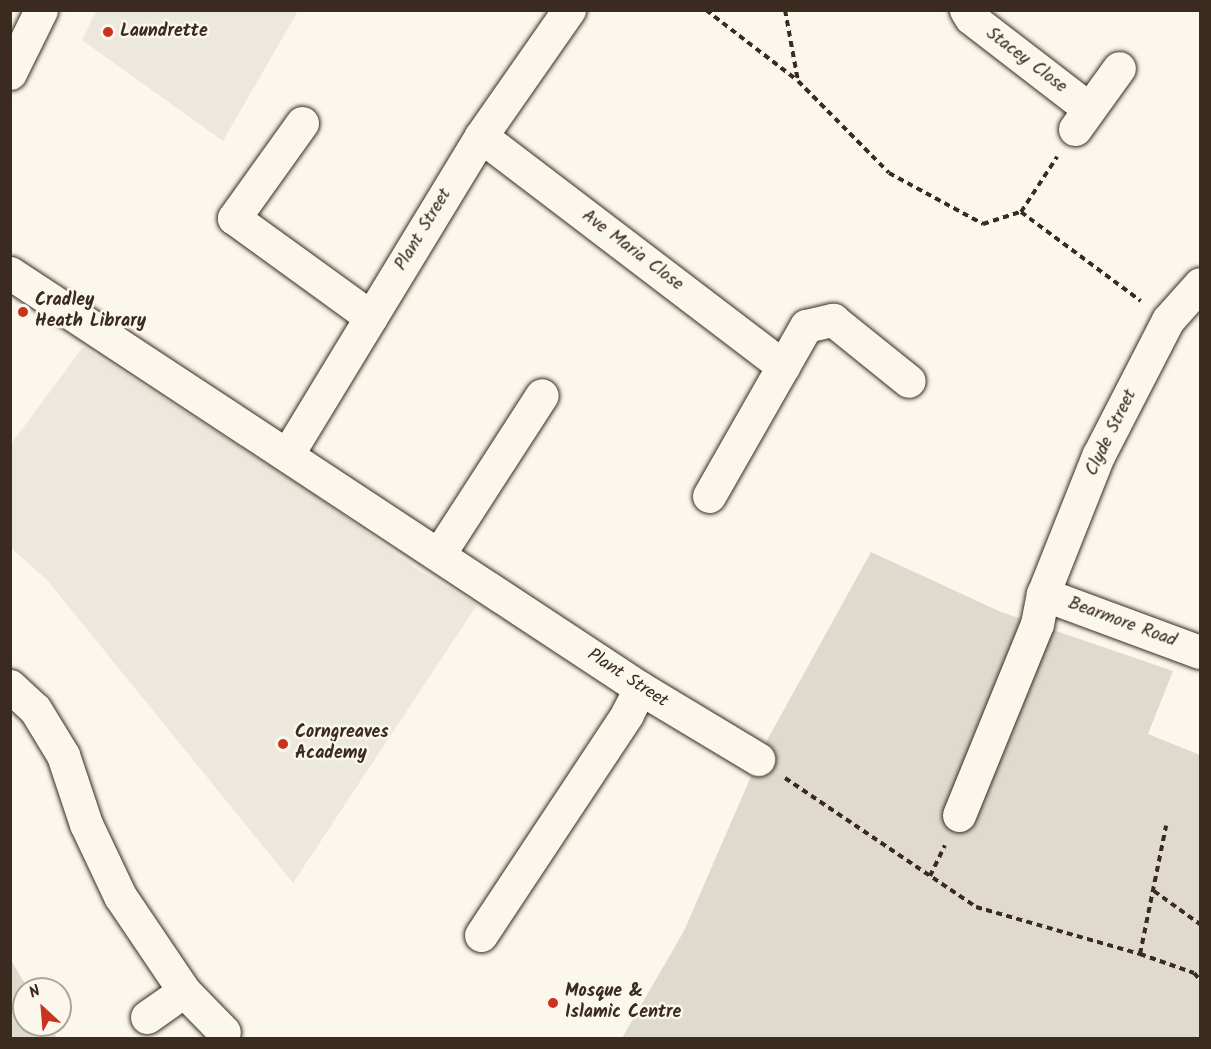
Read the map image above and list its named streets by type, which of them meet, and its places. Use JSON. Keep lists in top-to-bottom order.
{
  "streets": {
    "street": [
      "Stacey Close",
      "Plant Street",
      "Ave Maria Close",
      "Clyde Street",
      "Bearmore Road"
    ]
  },
  "crossings": [
    ["Plant Street", "Ave Maria Close"],
    ["Clyde Street", "Bearmore Road"]
  ],
  "places": [
    "Laundrette",
    "Cradley Heath Library",
    "Corngreaves Academy",
    "Mosque & Islamic Centre"
  ],
  "north": "top left"
}
